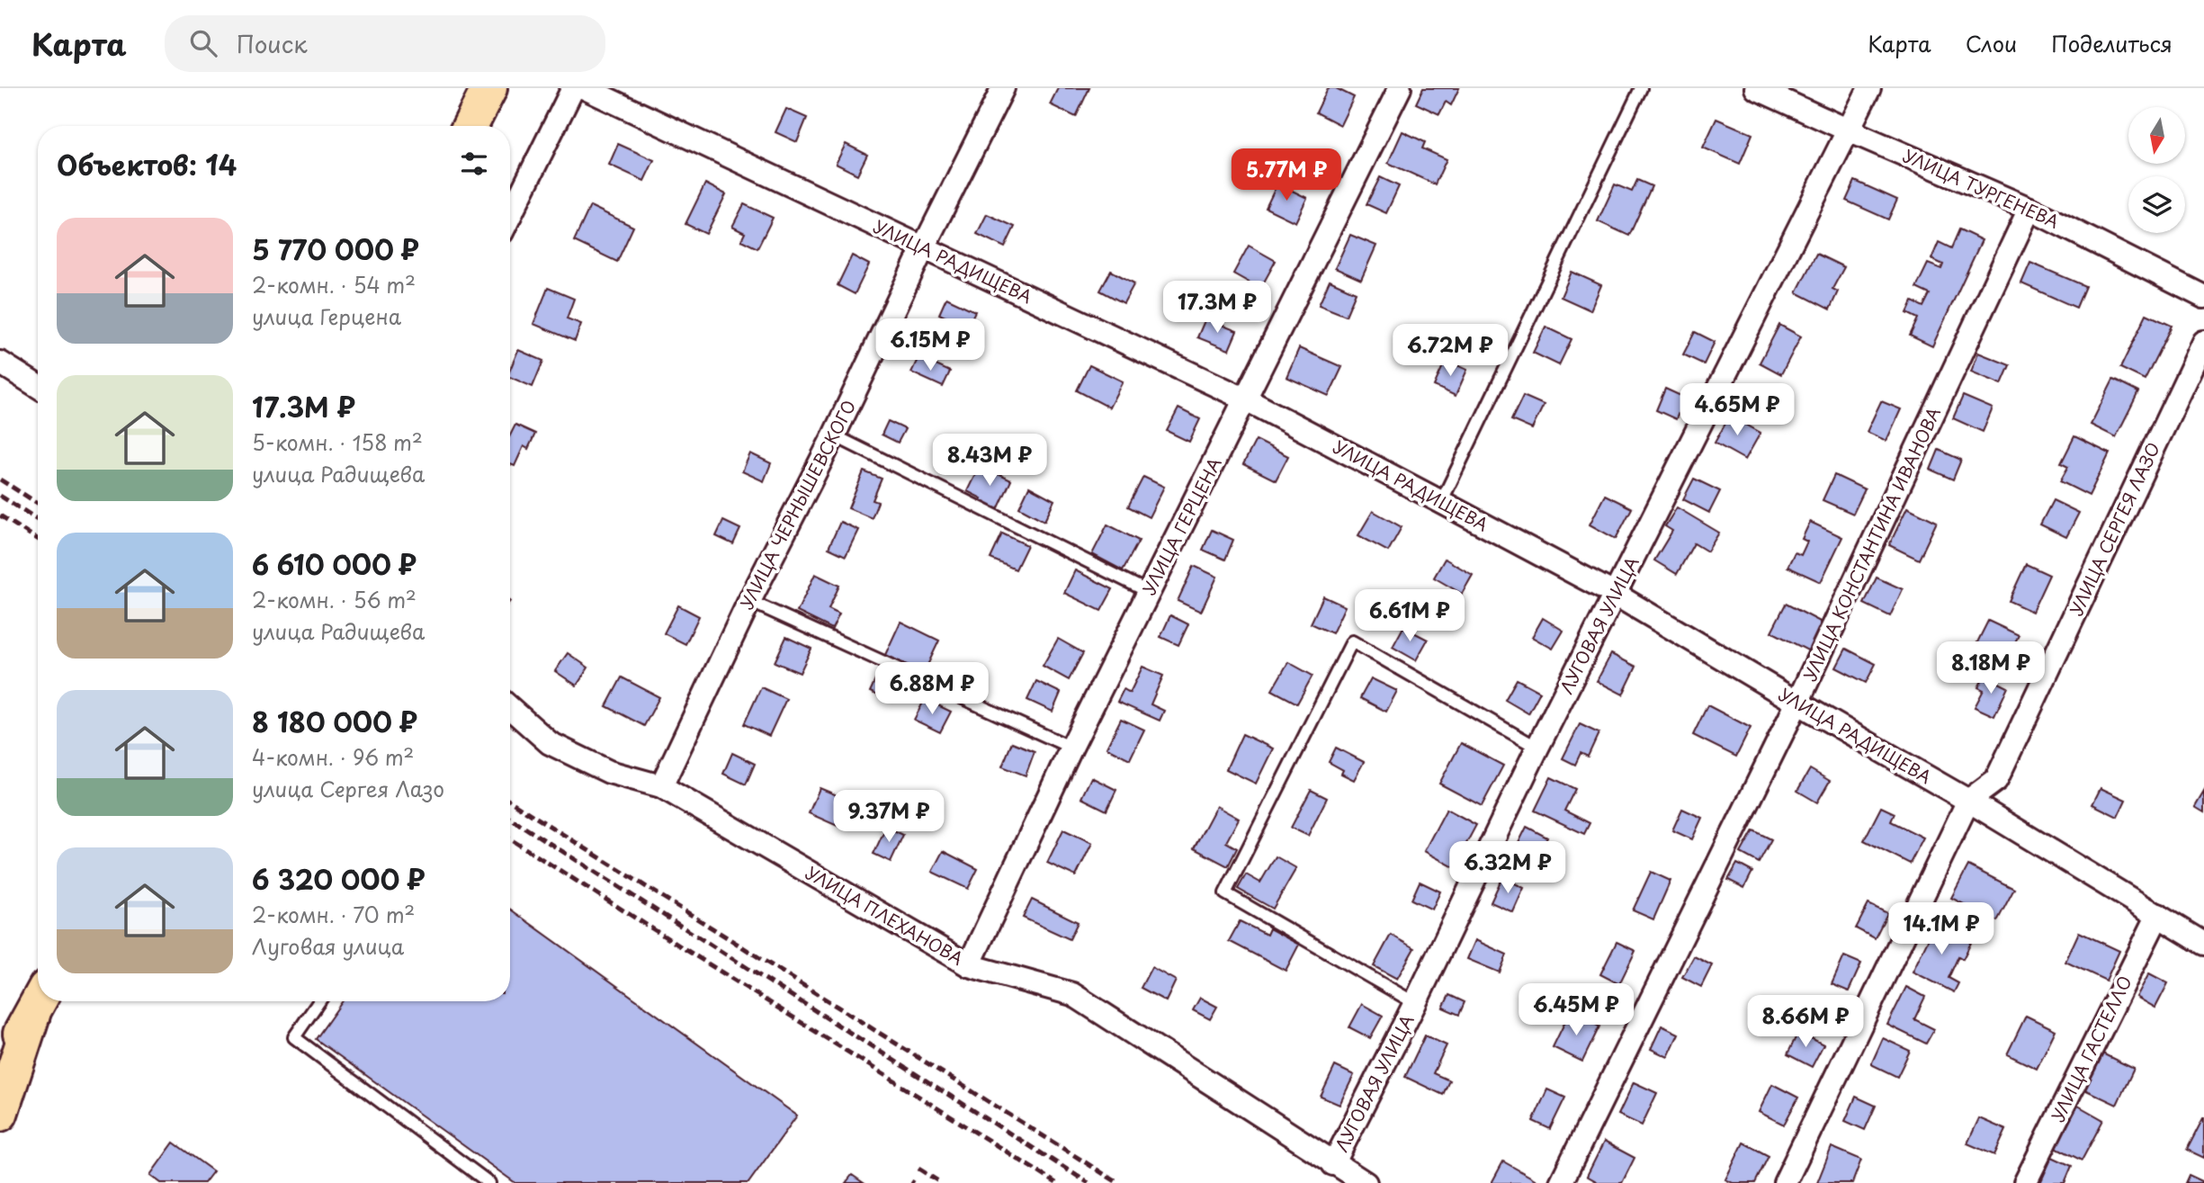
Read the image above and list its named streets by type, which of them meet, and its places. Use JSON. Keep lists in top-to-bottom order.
{
  "streets": {
    "street": [
      "УЛИЦА ТУРГЕНЕВА",
      "УЛИЦА РАДИЩЕВА",
      "УЛИЦА ЧЕРНЫШЕВСКОГО",
      "УЛИЦА ГЕРЦЕНА",
      "УЛИЦА СЕРГЕЯ ЛАЗО",
      "УЛИЦА КОНСТАНТИНА ИВАНОВА",
      "ЛУГОВАЯ УЛИЦА",
      "УЛИЦА ПЛЕХАНОВА",
      "УЛИЦА ГАСТЕЛЛО"
    ]
  },
  "crossings": [
    ["УЛИЦА ТУРГЕНЕВА", "УЛИЦА КОНСТАНТИНА ИВАНОВА"],
    ["УЛИЦА ТУРГЕНЕВА", "ЛУГОВАЯ УЛИЦА"],
    ["УЛИЦА РАДИЩЕВА", "УЛИЦА ЧЕРНЫШЕВСКОГО"],
    ["УЛИЦА РАДИЩЕВА", "УЛИЦА ГЕРЦЕНА"],
    ["УЛИЦА РАДИЩЕВА", "УЛИЦА СЕРГЕЯ ЛАЗО"],
    ["УЛИЦА РАДИЩЕВА", "УЛИЦА КОНСТАНТИНА ИВАНОВА"],
    ["УЛИЦА РАДИЩЕВА", "ЛУГОВАЯ УЛИЦА"],
    ["УЛИЦА РАДИЩЕВА", "УЛИЦА ГАСТЕЛЛО"],
    ["УЛИЦА ЧЕРНЫШЕВСКОГО", "УЛИЦА ПЛЕХАНОВА"],
    ["УЛИЦА ГЕРЦЕНА", "УЛИЦА ПЛЕХАНОВА"],
    ["ЛУГОВАЯ УЛИЦА", "УЛИЦА ПЛЕХАНОВА"]
  ],
  "north": "bottom",
  "page": {
    "header": "Карта",
    "search": "Поиск",
    "nav": ["Карта", "Слои", "Поделиться"],
    "heading": "Объектов: 14",
    "price": [
      "5.77M ₽",
      "17.3M ₽",
      "6.15M ₽",
      "6.72M ₽",
      "4.65M ₽",
      "8.43M ₽",
      "6.61M ₽",
      "8.18M ₽",
      "6.88M ₽",
      "9.37M ₽",
      "6.32M ₽",
      "14.1M ₽",
      "6.45M ₽",
      "8.66M ₽"
    ],
    "list": [
      {
        "name": "5 770 000 ₽",
        "note": "2-комн. · 54 m² · улица Герцена"
      },
      {
        "name": "17.3M ₽",
        "note": "5-комн. · 158 m² · улица Радищева"
      },
      {
        "name": "6 610 000 ₽",
        "note": "2-комн. · 56 m² · улица Радищева"
      },
      {
        "name": "8 180 000 ₽",
        "note": "4-комн. · 96 m² · улица Сергея Лазо"
      },
      {
        "name": "6 320 000 ₽",
        "note": "2-комн. · 70 m² · Луговая улица"
      }
    ]
  }
}
